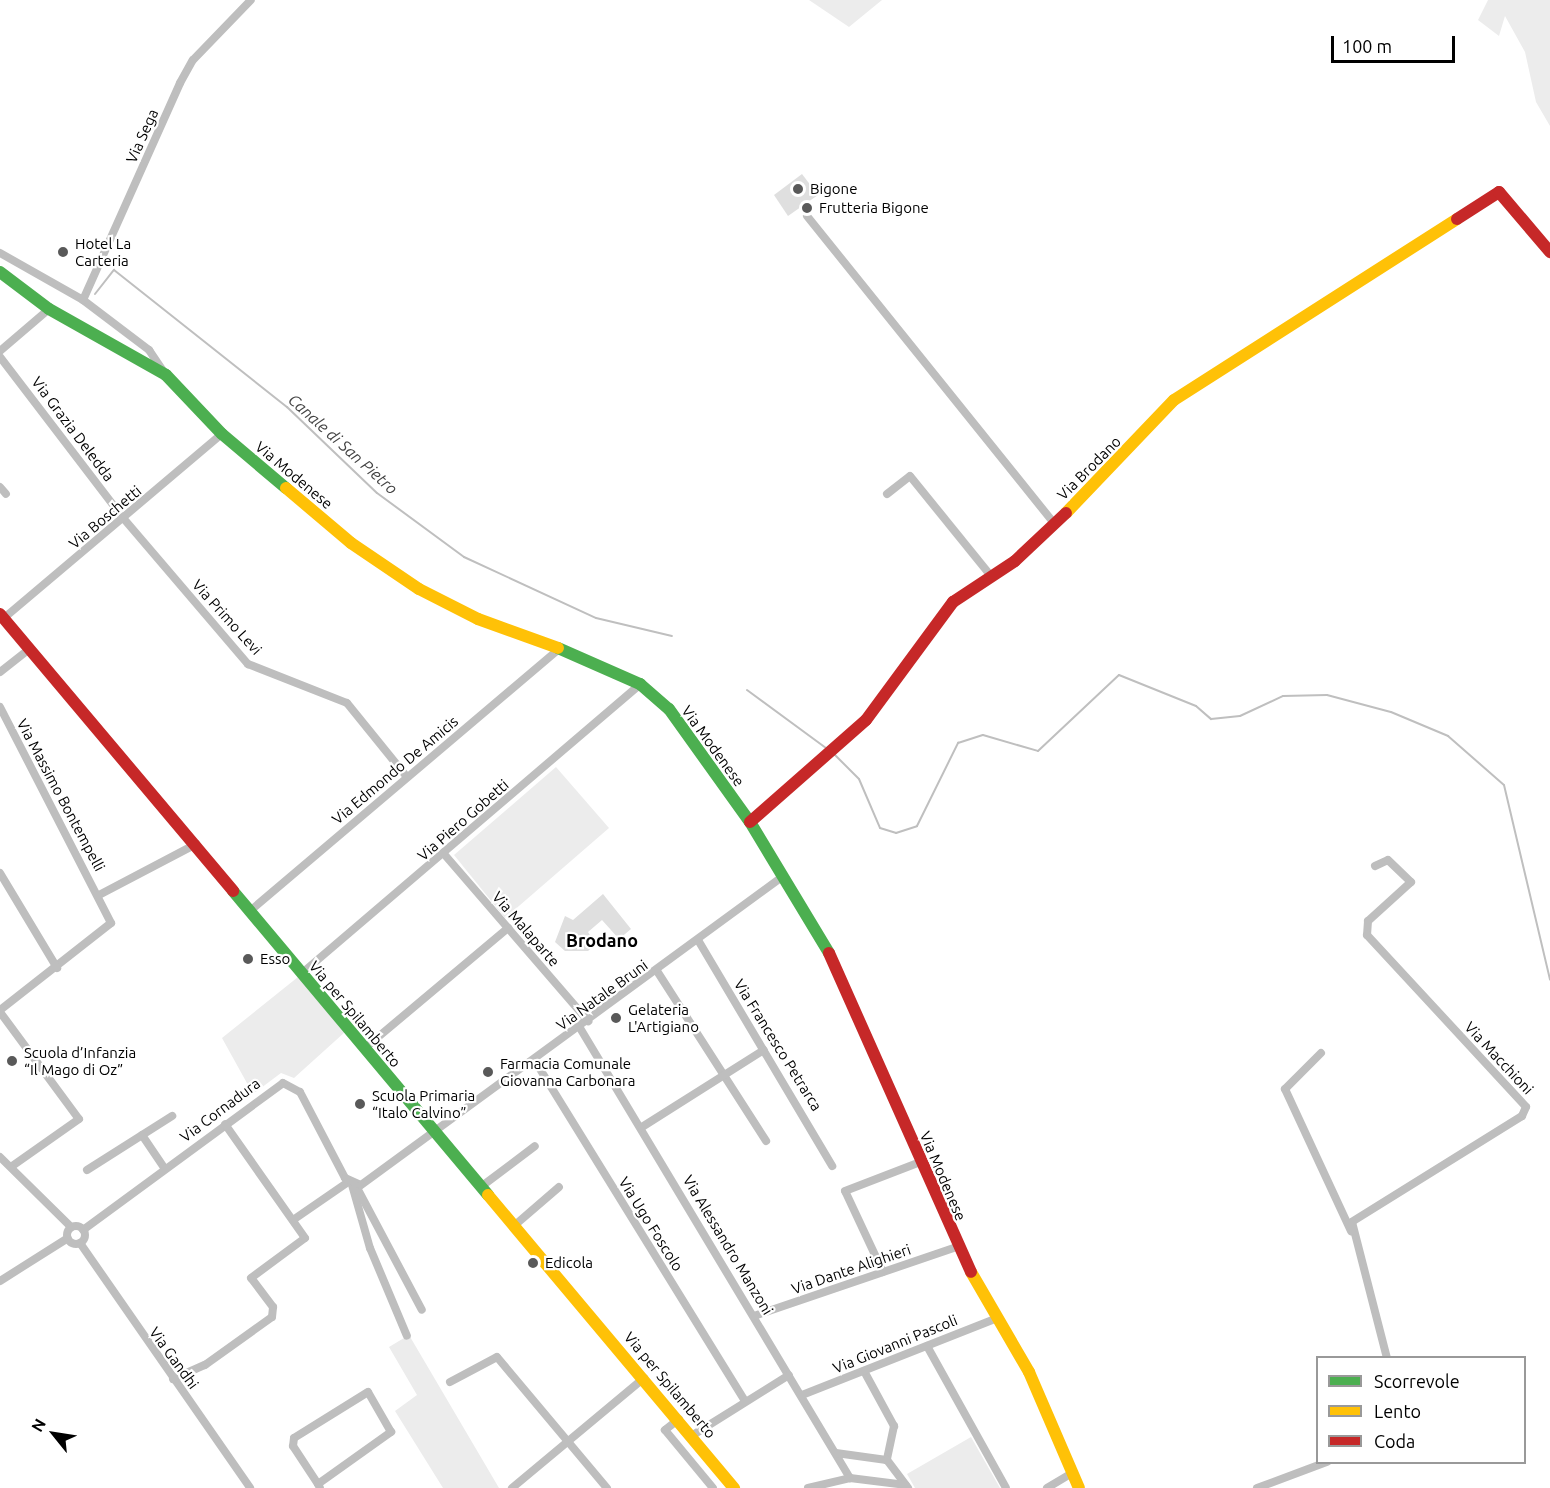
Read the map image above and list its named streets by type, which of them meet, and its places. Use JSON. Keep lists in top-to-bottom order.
{
  "streets": {
    "street": [
      "Via Sega",
      "Via Grazia Deledda",
      "Via Brodano",
      "Via Modenese",
      "Via Boschetti",
      "Via Primo Levi",
      "Via Edmondo De Amicis",
      "Via Massimo Bontempelli",
      "Via Piero Gobetti",
      "Via Malaparte",
      "Via Natale Bruni",
      "Via per Spilamberto",
      "Via Francesco Petrarca",
      "Via Macchioni",
      "Via Cornadura",
      "Via Ugo Foscolo",
      "Via Alessandro Manzoni",
      "Via Dante Alighieri",
      "Via Giovanni Pascoli",
      "Via Gandhi"
    ]
  },
  "crossings": [
    ["Via Grazia Deledda", "Via Boschetti"],
    ["Via Grazia Deledda", "Via Primo Levi"],
    ["Via Brodano", "Via Modenese"],
    ["Via Modenese", "Via Boschetti"],
    ["Via Modenese", "Via Edmondo De Amicis"],
    ["Via Modenese", "Via Piero Gobetti"],
    ["Via Modenese", "Via Natale Bruni"],
    ["Via Modenese", "Via Dante Alighieri"],
    ["Via Modenese", "Via Giovanni Pascoli"],
    ["Via Boschetti", "Via Primo Levi"],
    ["Via Boschetti", "Via per Spilamberto"],
    ["Via Primo Levi", "Via Edmondo De Amicis"],
    ["Via Edmondo De Amicis", "Via per Spilamberto"],
    ["Via Massimo Bontempelli", "Via per Spilamberto"],
    ["Via Piero Gobetti", "Via Malaparte"],
    ["Via Piero Gobetti", "Via per Spilamberto"],
    ["Via Malaparte", "Via Natale Bruni"],
    ["Via Natale Bruni", "Via per Spilamberto"],
    ["Via Natale Bruni", "Via Francesco Petrarca"],
    ["Via Natale Bruni", "Via Ugo Foscolo"],
    ["Via Natale Bruni", "Via Alessandro Manzoni"],
    ["Via Alessandro Manzoni", "Via Dante Alighieri"],
    ["Via Alessandro Manzoni", "Via Giovanni Pascoli"]
  ],
  "districts": ["Brodano"],
  "water": ["Canale di San Pietro"],
  "places": [
    "Bigone",
    "Frutteria Bigone",
    "Hotel La Carteria",
    "Esso",
    "Gelateria L'Artigiano",
    "Scuola d’Infanzia “Il Mago di Oz”",
    "Farmacia Comunale Giovanna Carbonara",
    "Scuola Primaria “Italo Calvino”",
    "Edicola"
  ],
  "legend": ["Scorrevole", "Lento", "Coda"],
  "scale_bar": "100 m",
  "north": "top left"
}
